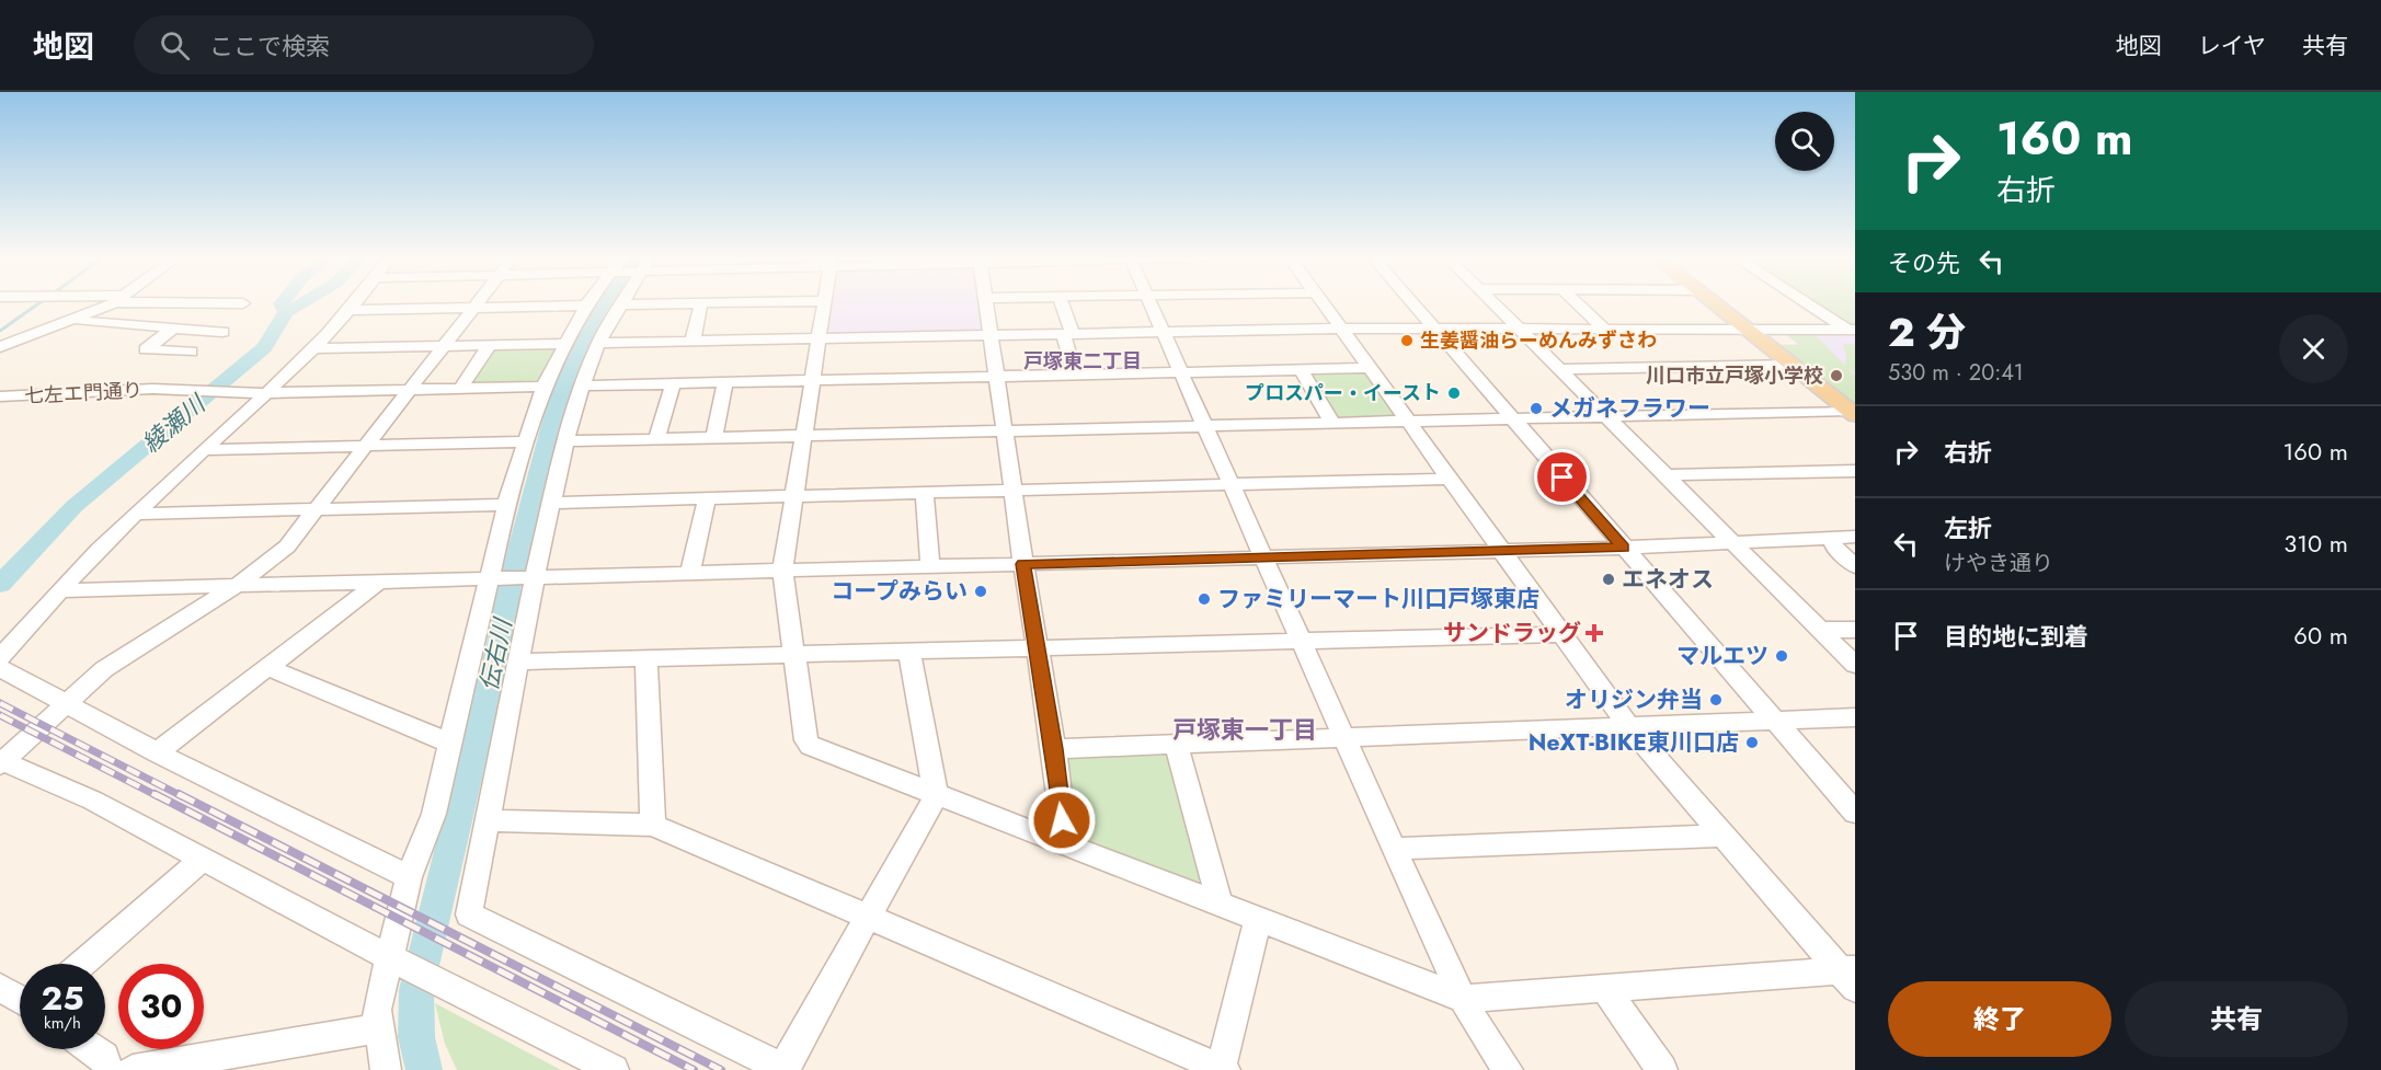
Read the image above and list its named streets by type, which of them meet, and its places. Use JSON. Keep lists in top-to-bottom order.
{
  "streets": {
    "street": ["七左エ門通り"]
  },
  "districts": ["戸塚東二丁目", "戸塚東一丁目"],
  "water": ["綾瀬川", "伝右川"],
  "places": {
    "other": [
      "生姜醤油らーめんみずさわ",
      "川口市立戸塚小学校",
      "プロスパー・イースト",
      "メガネフラワー",
      "エネオス",
      "コープみらい",
      "ファミリーマート川口戸塚東店",
      "マルエツ",
      "オリジン弁当",
      "NeXT-BIKE東川口店"
    ],
    "health": ["サンドラッグ"]
  },
  "page": {
    "header": "地図",
    "search": "ここで検索",
    "nav": ["地図", "レイヤ", "共有"],
    "turn": ["160 m", "右折"],
    "then": "その先",
    "heading": ["2 分", "530 m · 20:41"],
    "list": [
      {
        "name": "右折",
        "value": "160 m"
      },
      {
        "name": "左折",
        "note": "けやき通り",
        "value": "310 m"
      },
      {
        "name": "目的地に到着",
        "value": "60 m"
      }
    ],
    "speed": "25 km/h",
    "limit": "30",
    "buttons": ["終了", "共有"]
  }
}
